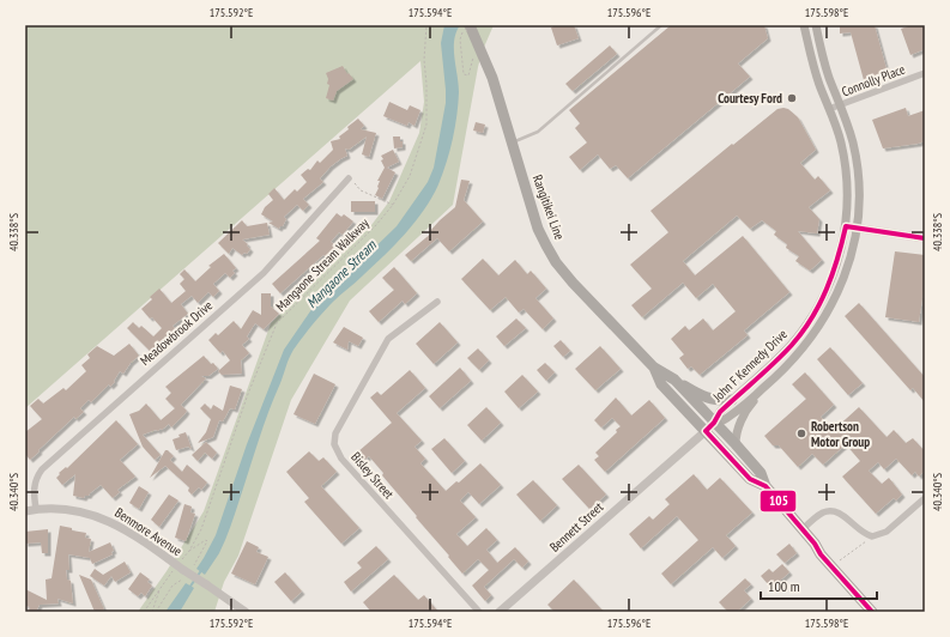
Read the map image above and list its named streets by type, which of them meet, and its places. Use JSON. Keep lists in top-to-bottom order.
{
  "streets": {
    "highway": ["Rangitikei Line"],
    "main road": ["John F Kennedy Drive", "Bennett Street"],
    "street": [
      "Connolly Place",
      "Meadowbrook Drive",
      "Bisley Street",
      "Benmore Avenue"
    ],
    "path": ["Mangaone Stream Walkway"]
  },
  "crossings": [
    ["Connolly Place", "John F Kennedy Drive"],
    ["Rangitikei Line", "John F Kennedy Drive"],
    ["Rangitikei Line", "Bennett Street"],
    ["Mangaone Stream Walkway", "Benmore Avenue"],
    ["Meadowbrook Drive", "Benmore Avenue"],
    ["John F Kennedy Drive", "Bennett Street"]
  ],
  "water": ["Mangaone Stream"],
  "places": ["Courtesy Ford", "Robertson Motor Group"],
  "lines": ["transit line 105"],
  "scale_bar": "100 m",
  "coordinates": [
    "175.592°E",
    "175.594°E",
    "175.596°E",
    "175.598°E",
    "40.338°S",
    "40.340°S"
  ]
}
